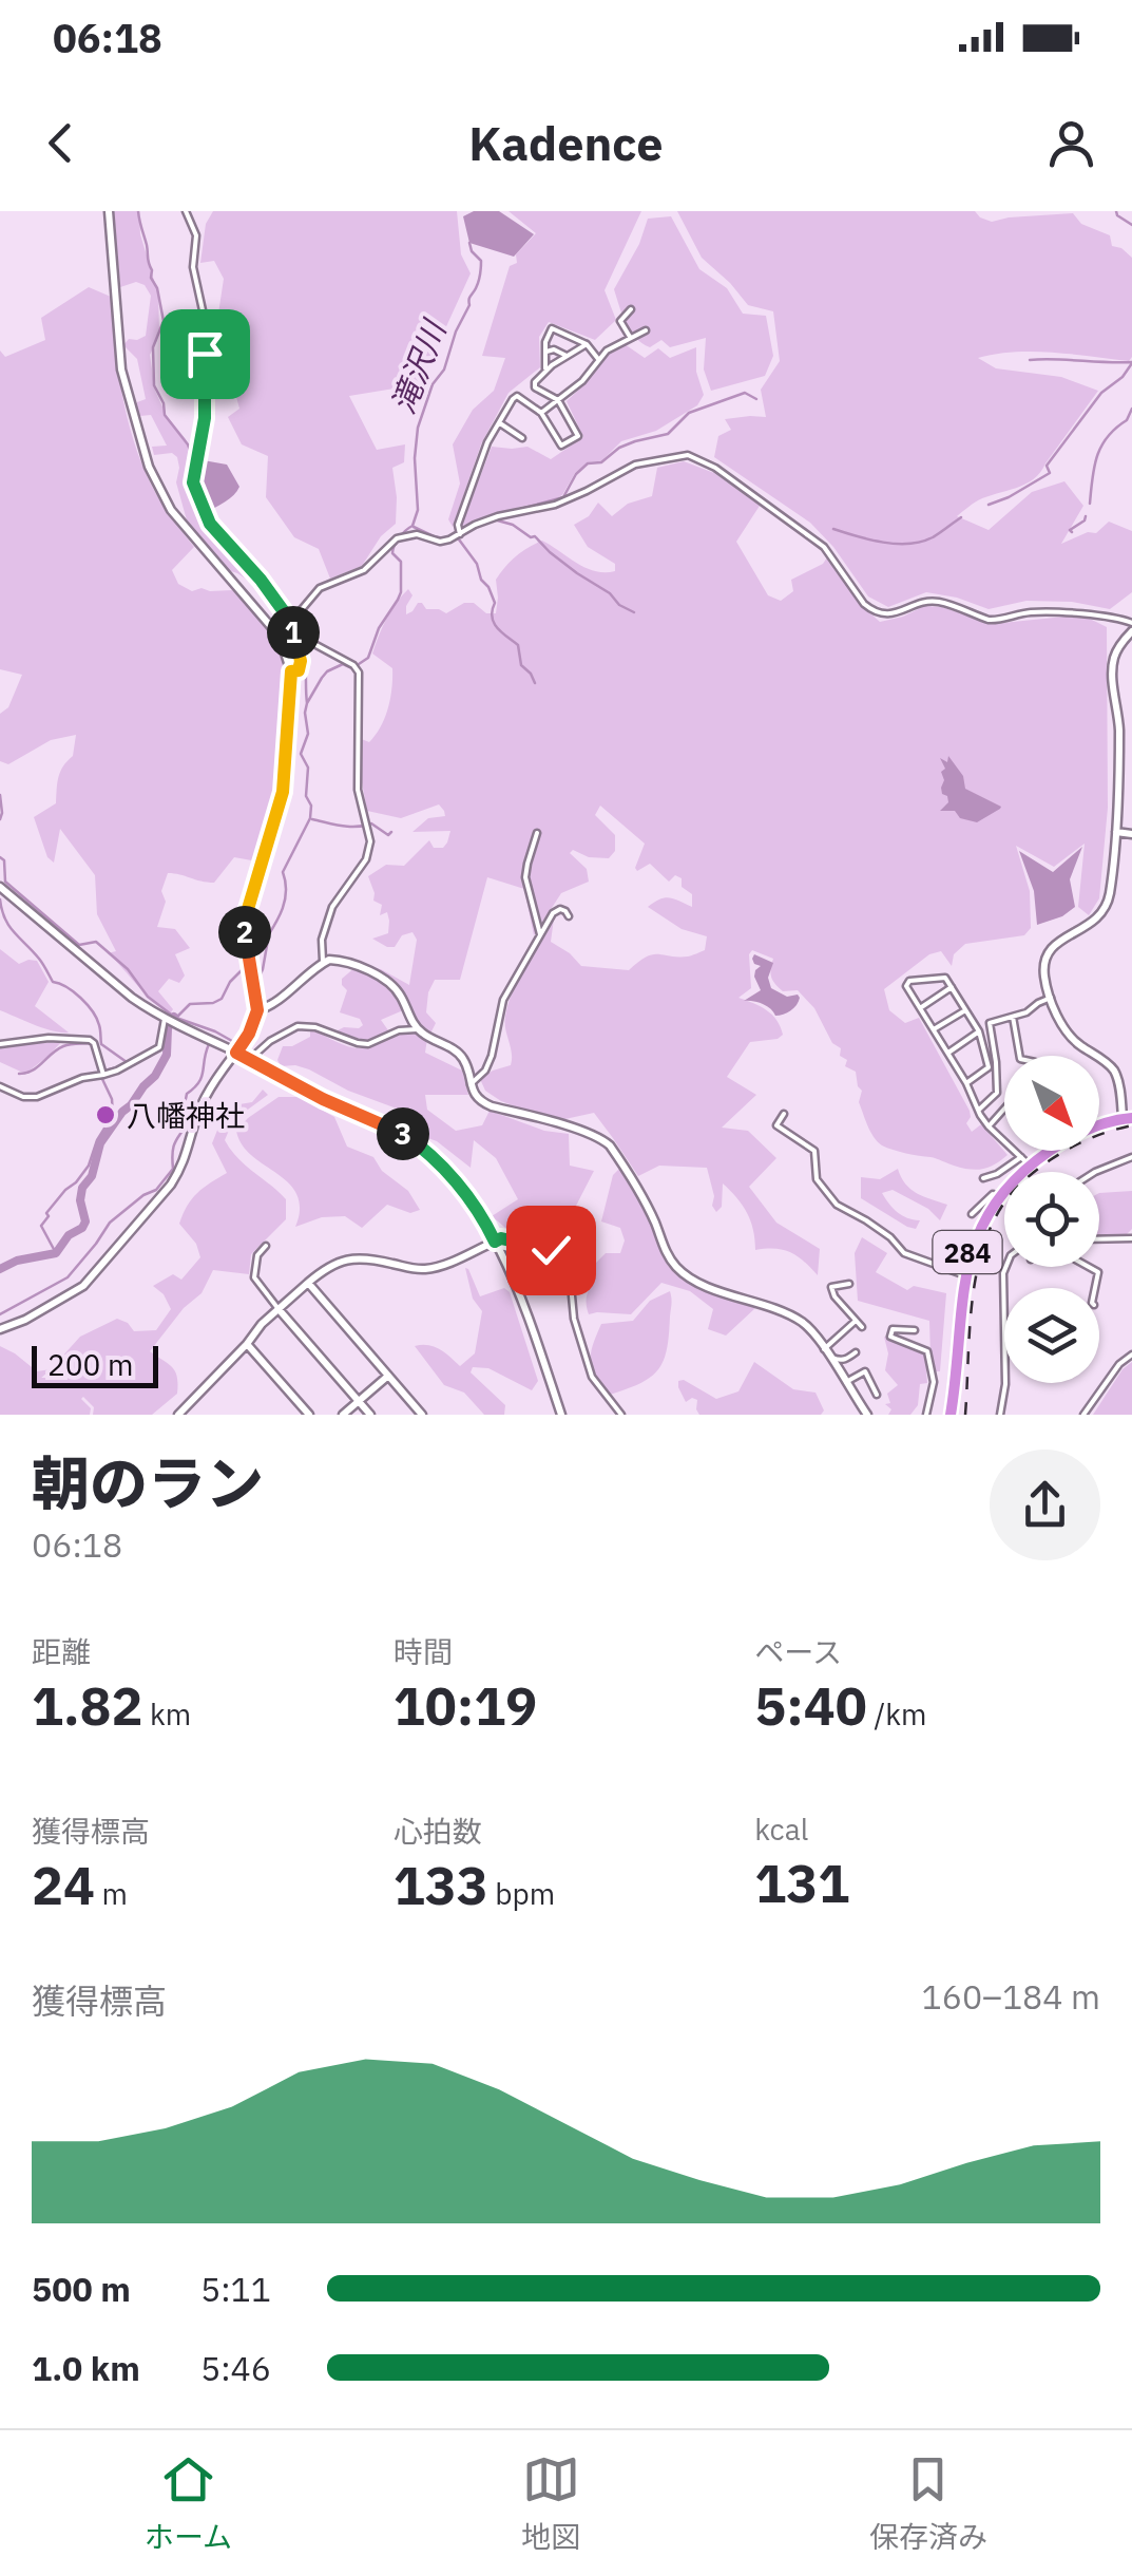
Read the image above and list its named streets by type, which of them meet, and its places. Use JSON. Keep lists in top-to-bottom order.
{
  "streets": {
    "highway": ["284"]
  },
  "water": ["滝沢川"],
  "places": ["八幡神社"],
  "scale_bar": "200 m",
  "north": "bottom right",
  "page": {
    "status": "06:18",
    "header": "Kadence",
    "pins": ["1", "2", "3"],
    "scale": "200 m",
    "heading": ["朝のラン", "06:18"],
    "stats": [
      ["距離", "1.82 km"],
      ["時間", "10:19"],
      ["ペース", "5:40 /km"],
      ["獲得標高", "24 m"],
      ["心拍数", "133 bpm"],
      ["kcal", "131"]
    ],
    "chart": ["獲得標高", "160–184 m"],
    "list": [
      {
        "name": "500 m",
        "note": "5:11"
      },
      {
        "name": "1.0 km",
        "note": "5:46"
      }
    ],
    "tabs": ["ホーム", "地図", "保存済み"]
  }
}
